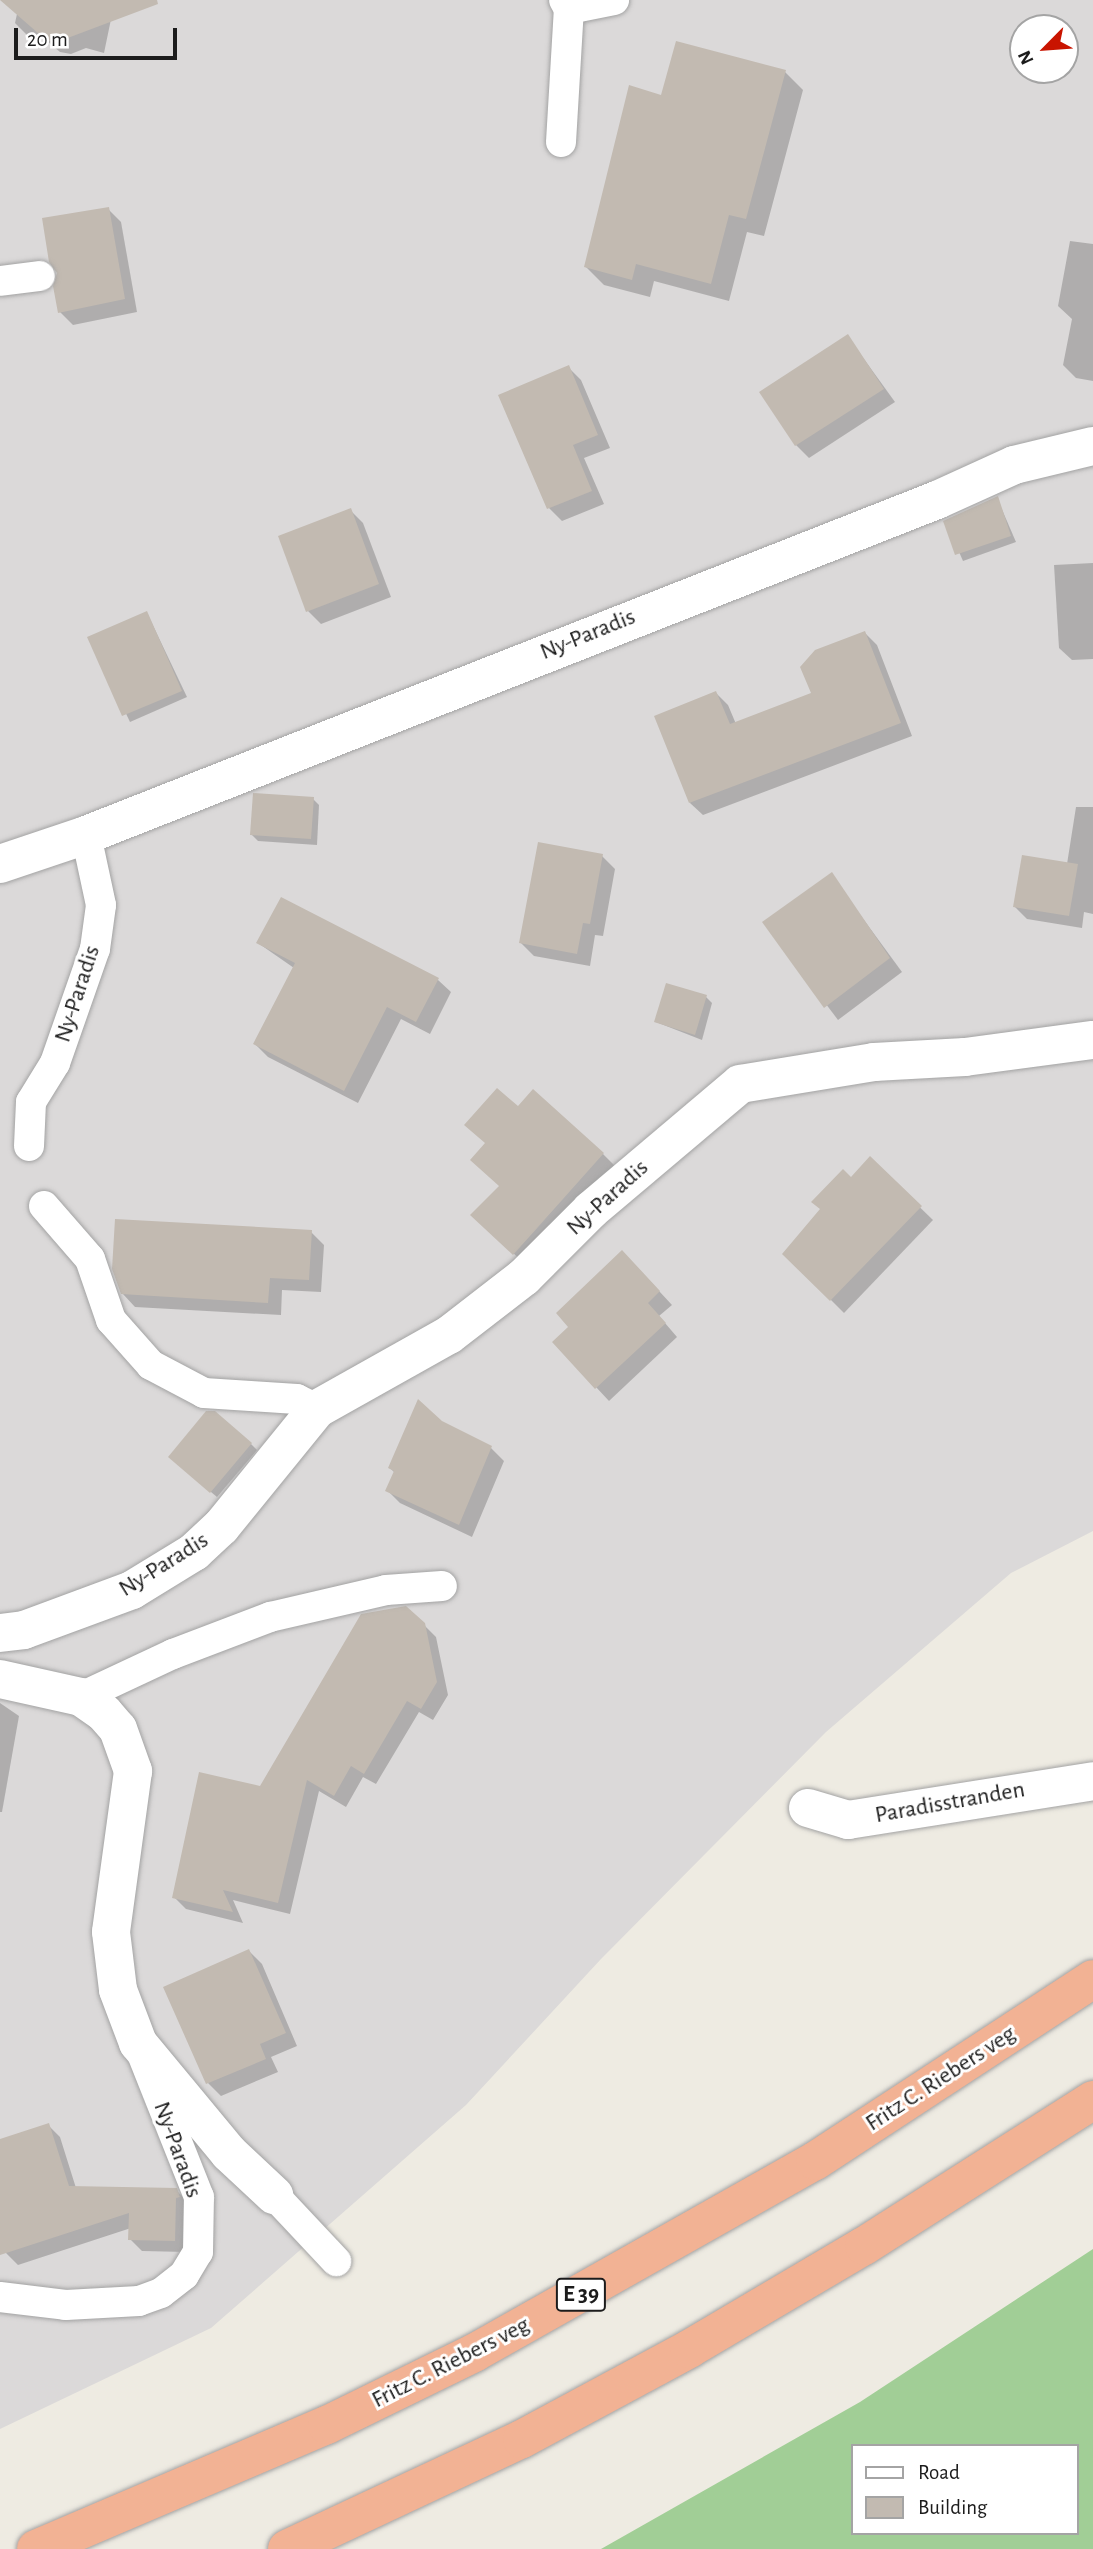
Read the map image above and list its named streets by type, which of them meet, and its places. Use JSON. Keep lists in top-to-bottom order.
{
  "streets": {
    "highway": ["Fritz C. Riebers veg", "E 39"],
    "street": ["Ny-Paradis", "Paradisstranden"]
  },
  "legend": ["Road", "Building"],
  "scale_bar": "20 m",
  "north": "bottom left"
}
